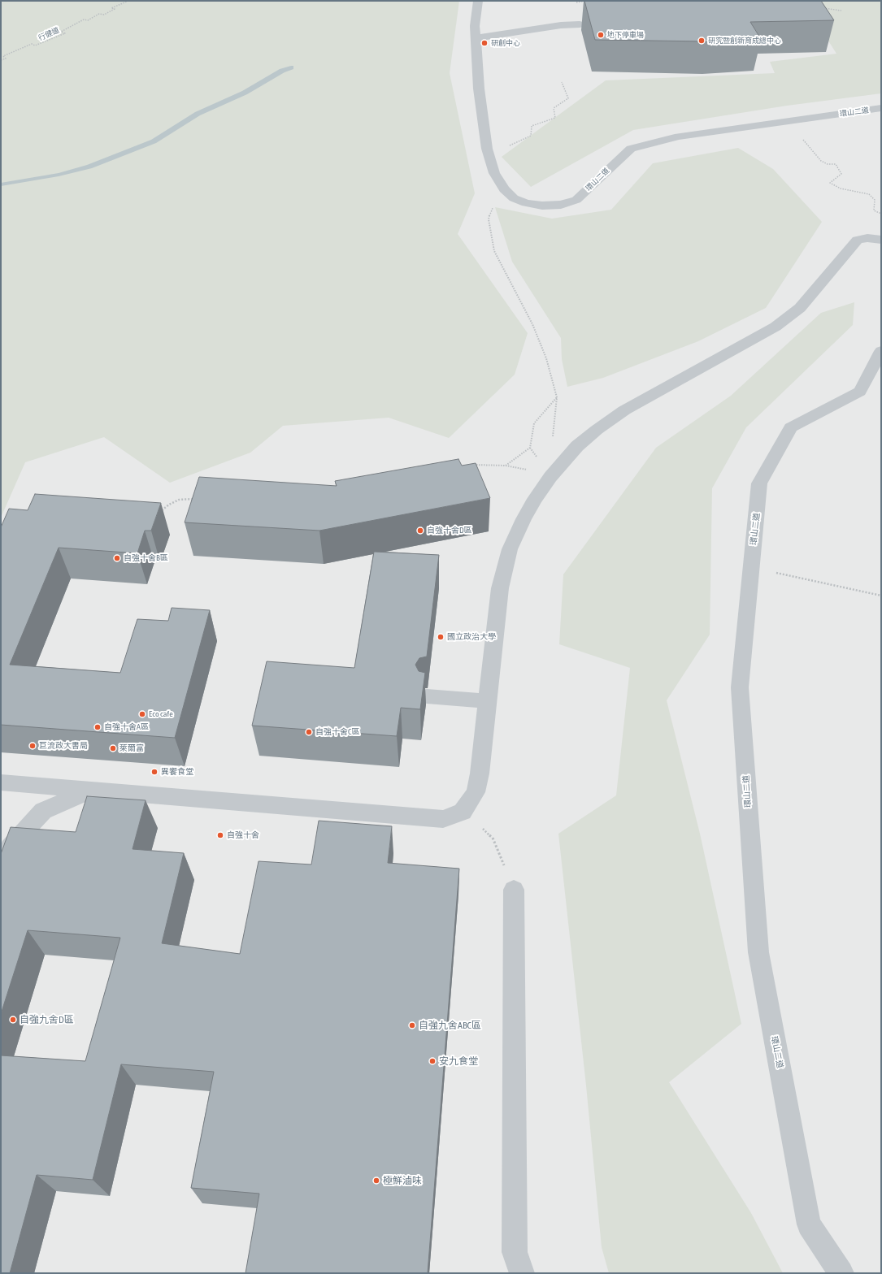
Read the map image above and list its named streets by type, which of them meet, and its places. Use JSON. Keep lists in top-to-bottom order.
{
  "streets": {
    "lane": ["環山二道"],
    "path": ["行健道"]
  },
  "places": [
    "地下停車場",
    "研究暨創新育成總中心",
    "研創中心",
    "自強十舍D區",
    "自強十舍B區",
    "國立政治大學",
    "Eco cafe",
    "自強十舍A區",
    "自強十舍C區",
    "巨流政大書局",
    "萊爾富",
    "異饗食堂",
    "自強十舍",
    "自強九舍D區",
    "自強九舍ABC區",
    "安九食堂",
    "極鮮滷味"
  ]
}
